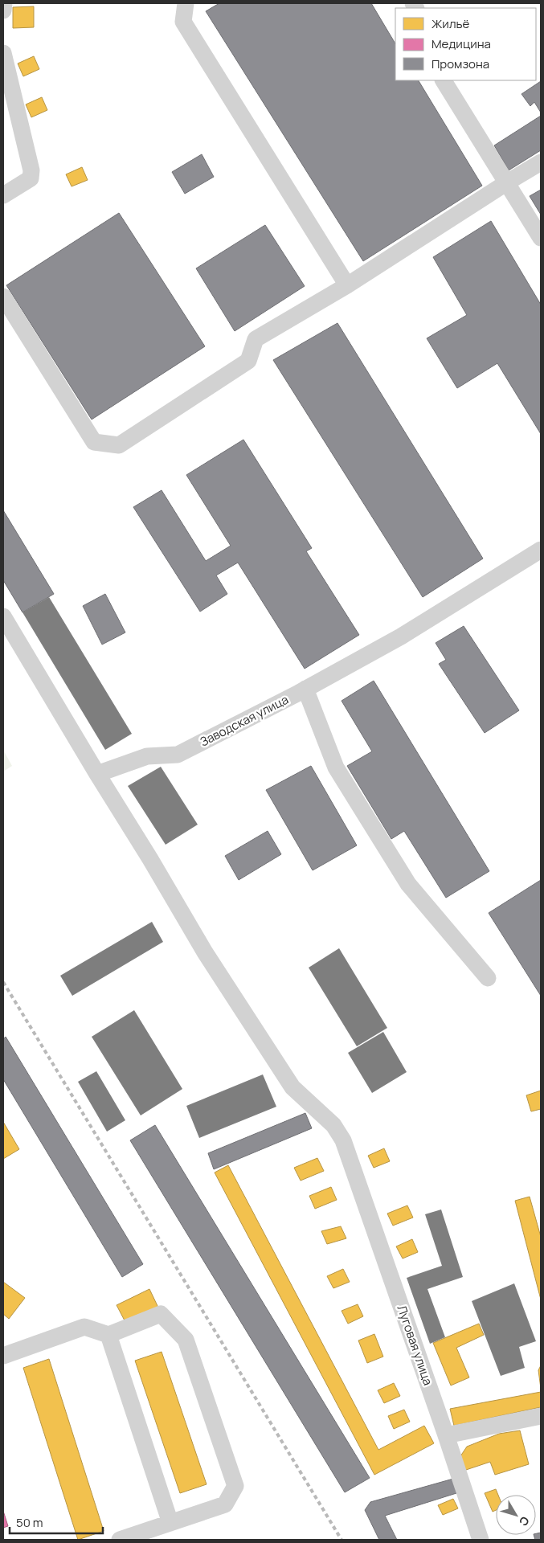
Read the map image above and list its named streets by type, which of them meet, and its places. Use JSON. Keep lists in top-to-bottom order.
{
  "streets": {
    "street": ["Заводская улица", "Луговая улица"]
  },
  "crossings": [
    ["Заводская улица", "Луговая улица"]
  ],
  "legend": ["Жильё", "Медицина", "Промзона"],
  "scale_bar": "50 m",
  "north": "bottom right"
}
